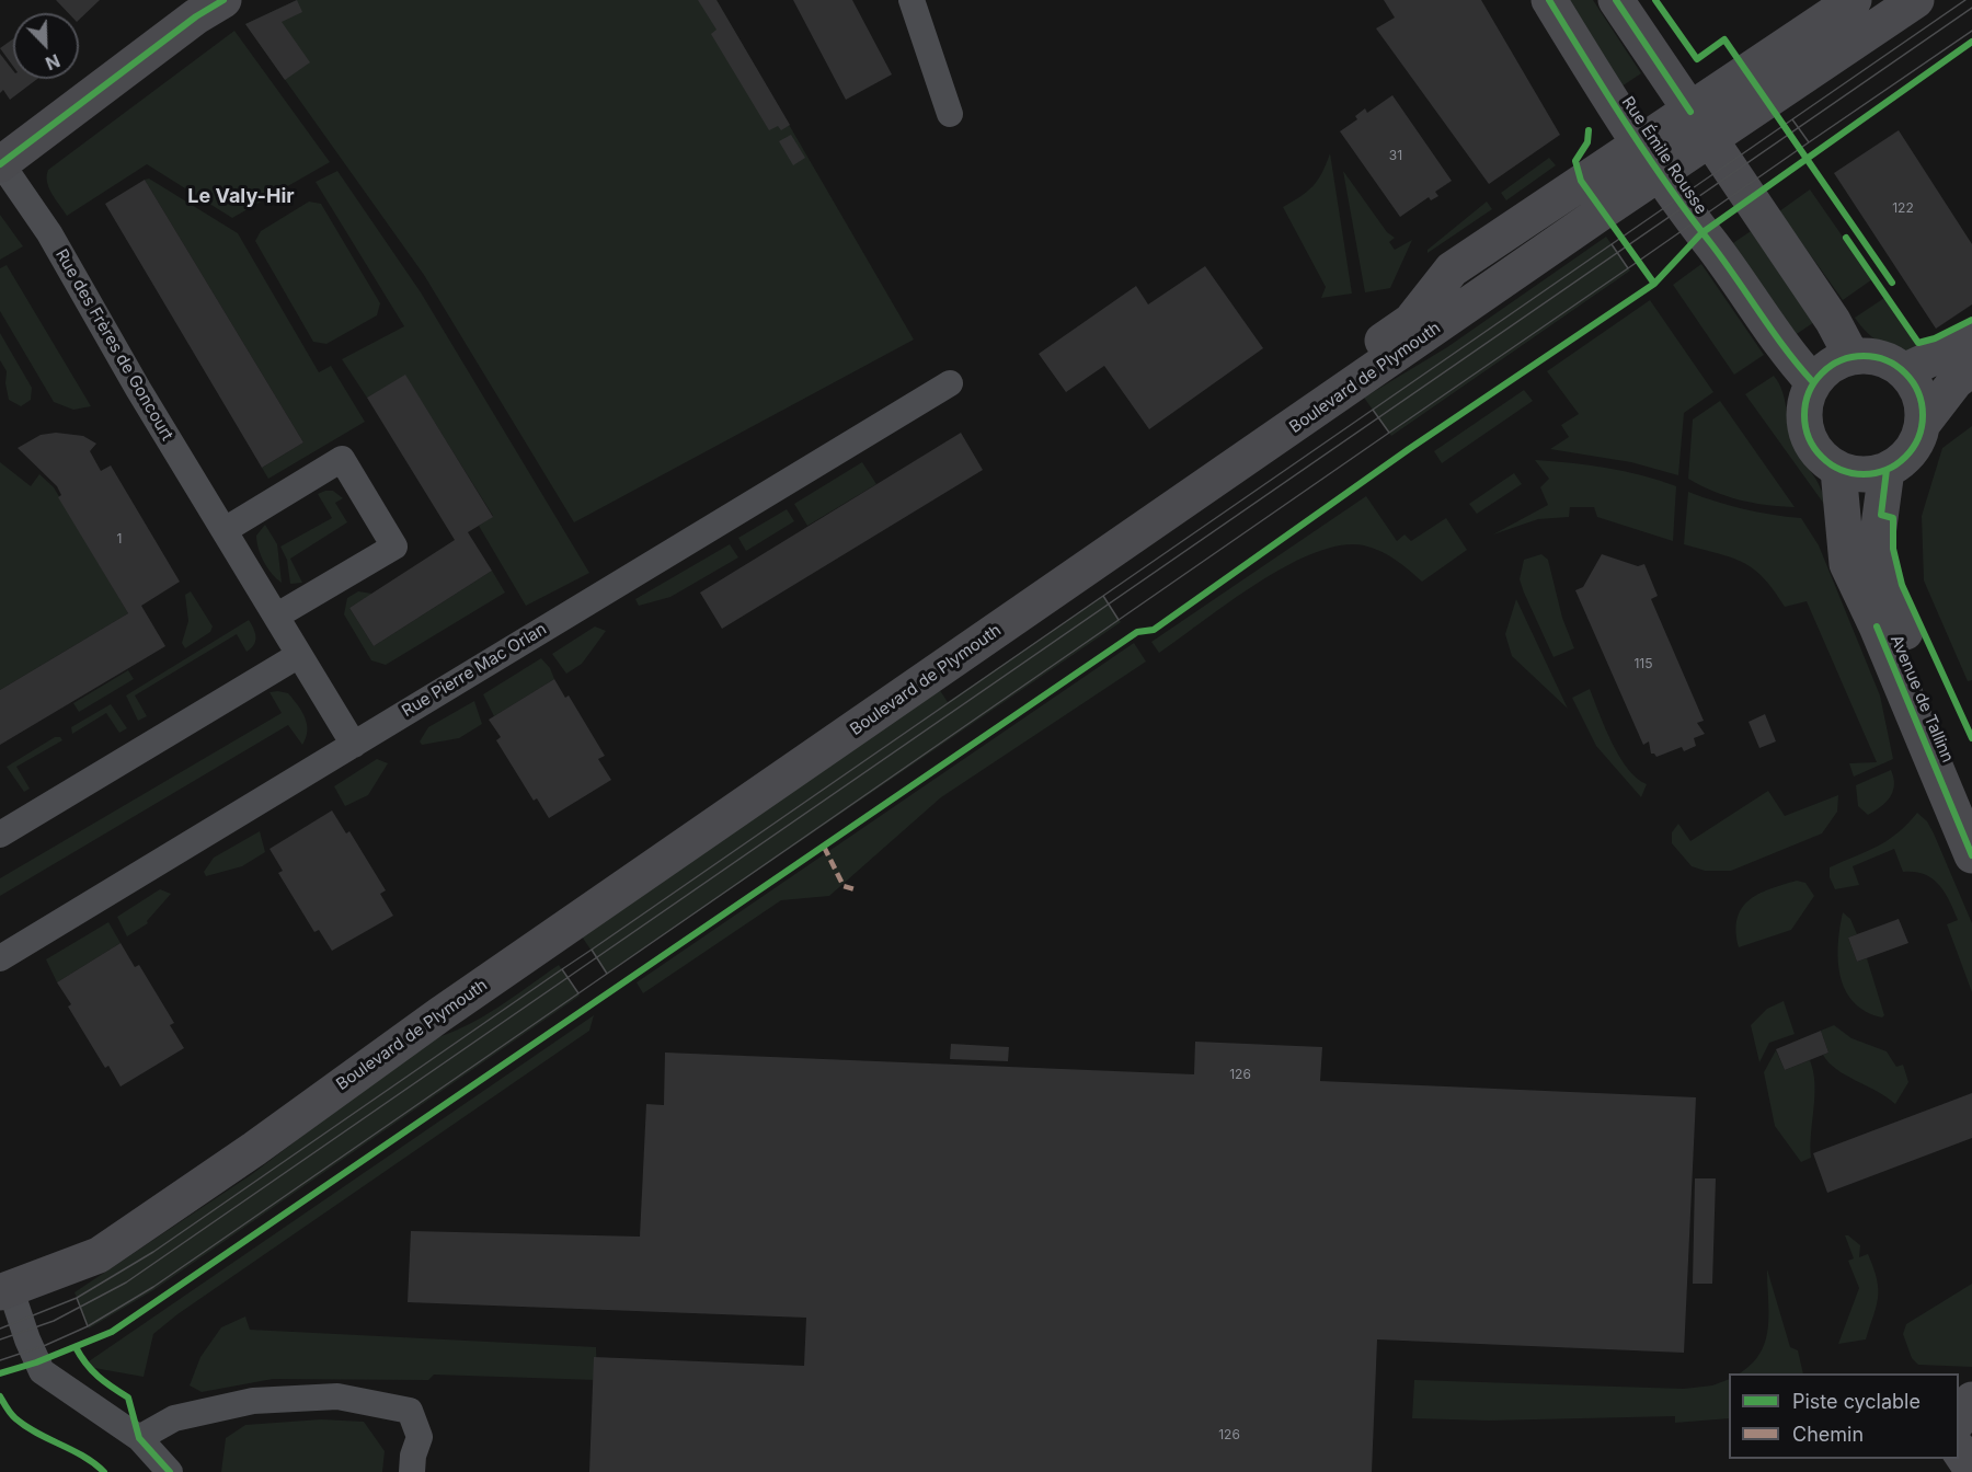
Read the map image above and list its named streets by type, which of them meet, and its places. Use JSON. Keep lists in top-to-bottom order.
{
  "streets": {
    "main road": ["Rue Émile Rousse", "Boulevard de Plymouth", "Avenue de Tallinn"],
    "street": ["Rue des Frères de Goncourt", "Rue Pierre Mac Orlan"]
  },
  "crossings": [
    ["Rue Émile Rousse", "Boulevard de Plymouth"],
    ["Rue Émile Rousse", "Avenue de Tallinn"],
    ["Rue des Frères de Goncourt", "Rue Pierre Mac Orlan"]
  ],
  "districts": ["Le Valy-Hir"],
  "house_numbers": [
    "31",
    "122",
    "1",
    "115",
    "126",
    "126"
  ],
  "legend": ["Piste cyclable", "Chemin"],
  "north": "bottom right"
}
